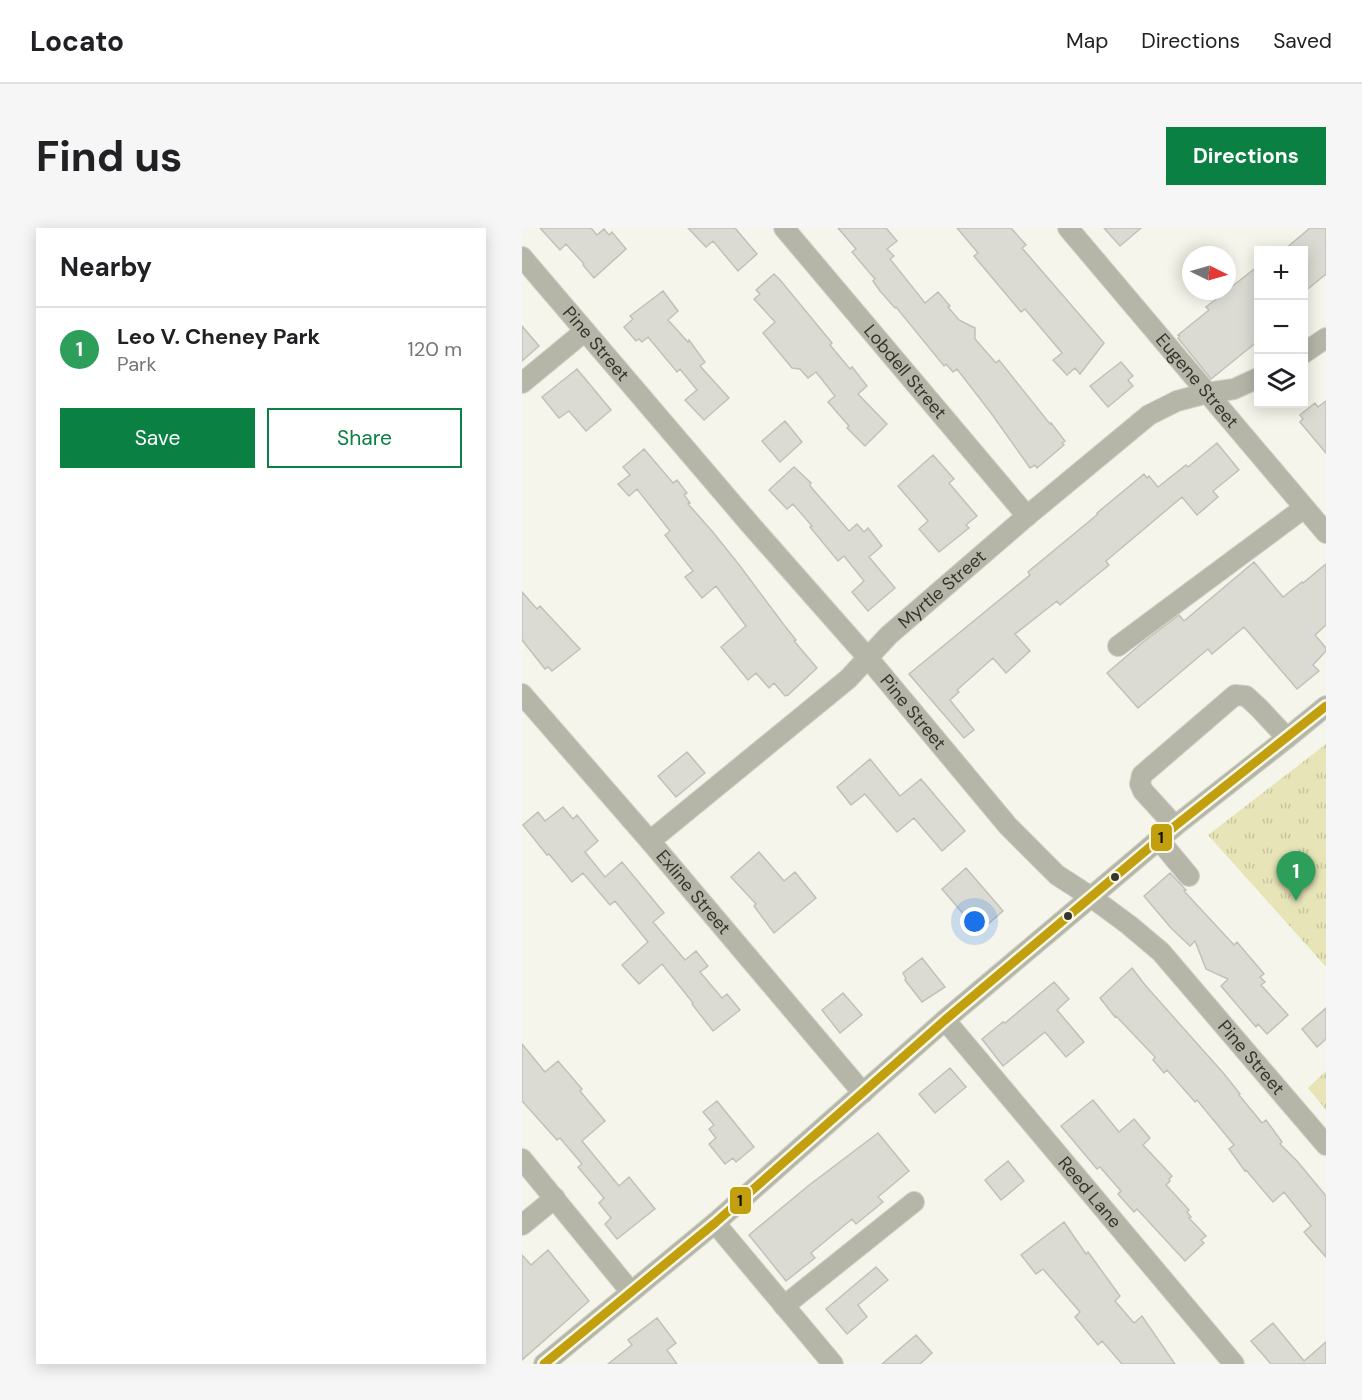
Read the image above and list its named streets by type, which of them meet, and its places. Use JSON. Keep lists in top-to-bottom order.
{
  "streets": {
    "street": [
      "Pine Street",
      "Lobdell Street",
      "Eugene Street",
      "Myrtle Street",
      "Exline Street",
      "Reed Lane"
    ]
  },
  "crossings": [
    ["Pine Street", "Myrtle Street"],
    ["Lobdell Street", "Myrtle Street"],
    ["Eugene Street", "Myrtle Street"],
    ["Myrtle Street", "Exline Street"]
  ],
  "lines": ["transit line 1"],
  "north": "right",
  "page": {
    "header": "Locato",
    "nav": ["Map", "Directions", "Saved"],
    "buttons": [
      "Directions",
      ["Save", "Share"]
    ],
    "title": "Find us",
    "heading": "Nearby",
    "map_buttons": ["+", "−"],
    "list": [
      {
        "mark": "1",
        "name": "Leo V. Cheney Park",
        "note": "Park",
        "value": "120 m"
      }
    ],
    "pins": "1"
  }
}
